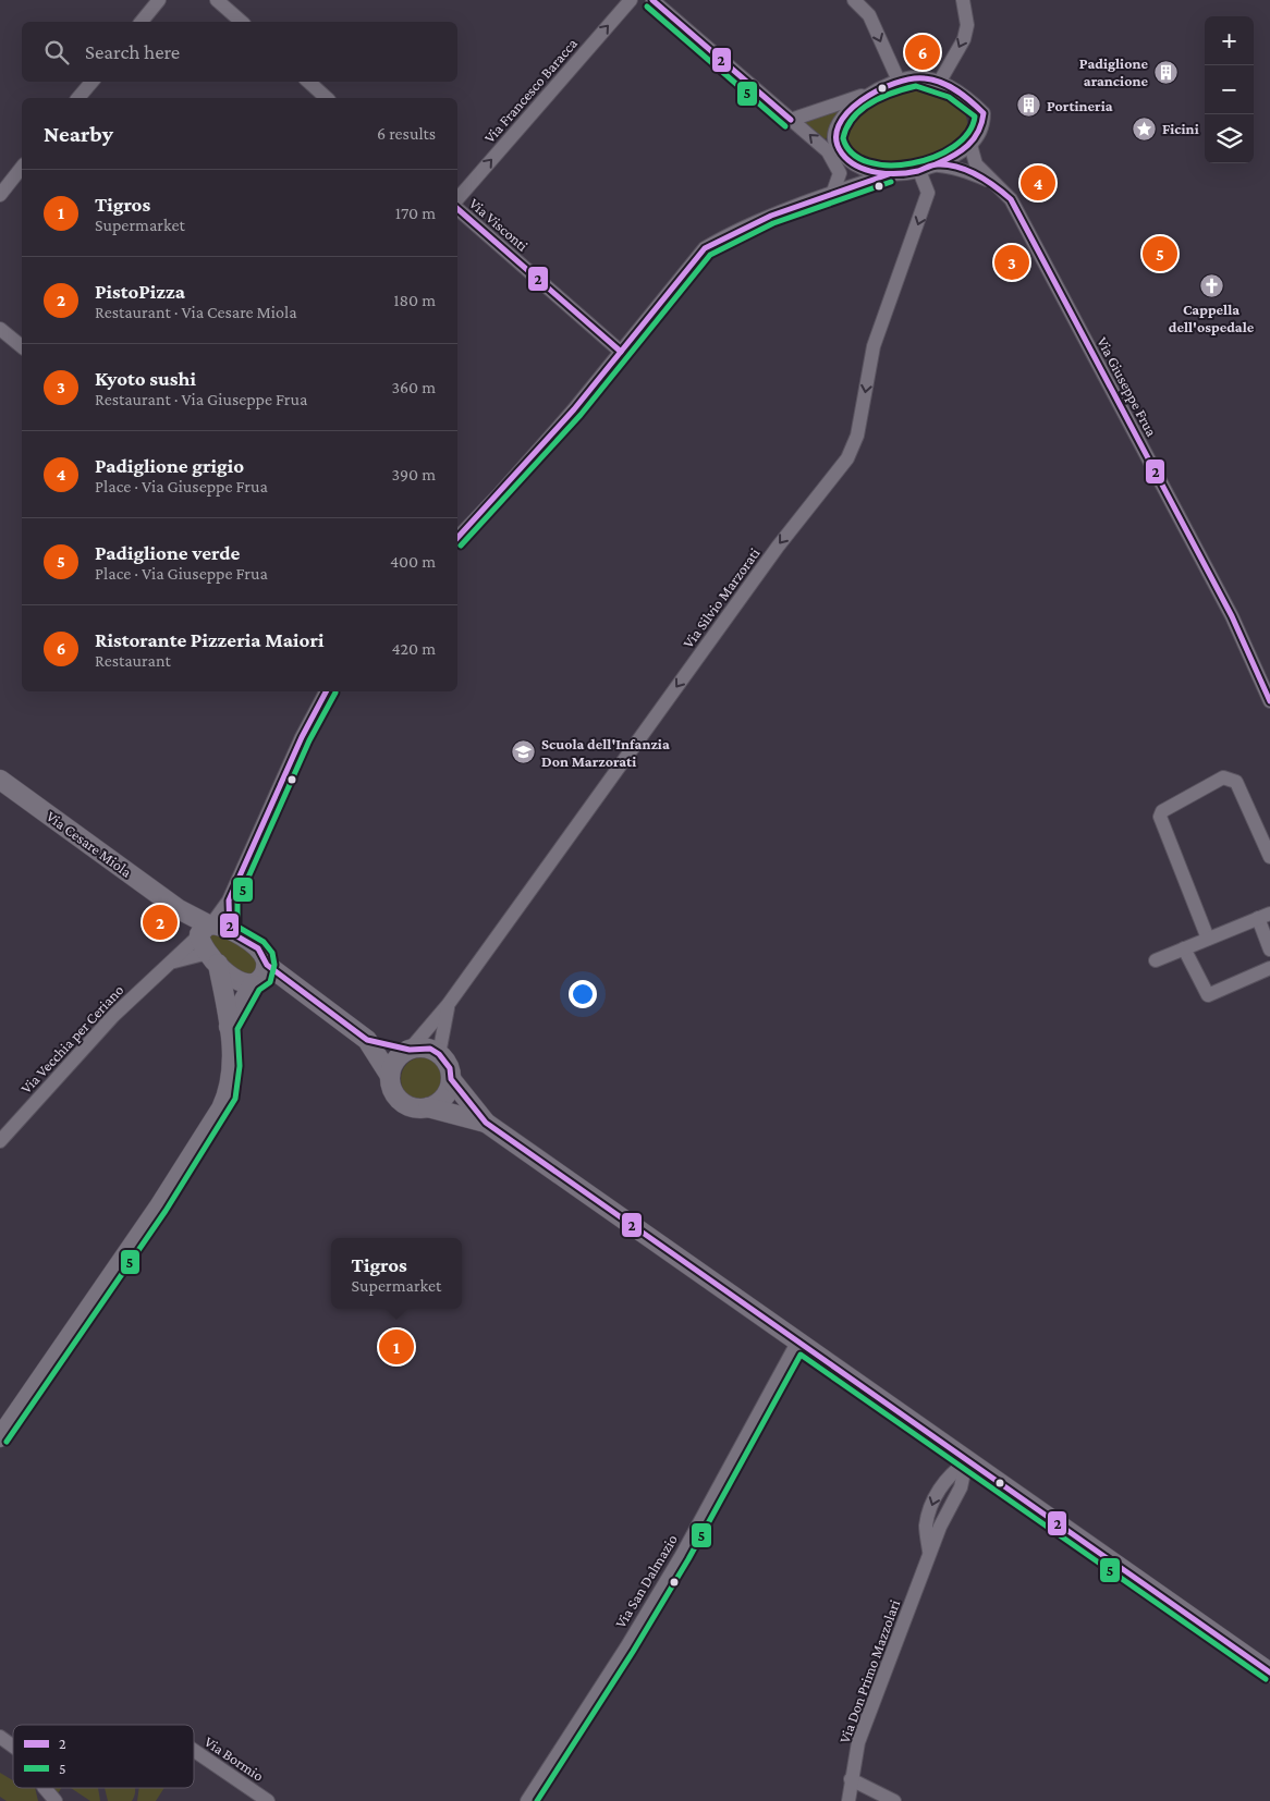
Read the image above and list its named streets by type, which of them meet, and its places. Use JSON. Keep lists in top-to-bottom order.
{
  "streets": {
    "street": [
      "Via Francesco Baracca",
      "Via Visconti",
      "Via Giuseppe Frua",
      "Via Silvio Marzorati",
      "Via Cesare Miola",
      "Via Vecchia per Ceriano",
      "Via San Dalmazio",
      "Via Don Primo Mazzolari",
      "Via Bormio"
    ]
  },
  "crossings": [
    ["Via Giuseppe Frua", "Via Silvio Marzorati"],
    ["Via Cesare Miola", "Via Vecchia per Ceriano"]
  ],
  "one_way": ["Via Francesco Baracca", "Via Silvio Marzorati"],
  "places": {
    "building": ["Padiglione arancione", "Portineria"],
    "place": ["Ficini"],
    "church": ["Cappella dell'ospedale"],
    "school or university": ["Scuola dell'Infanzia Don Marzorati"]
  },
  "lines": ["transit line 2", "transit line 5"],
  "legend": ["2", "5"],
  "page": {
    "map_buttons": ["+", "−"],
    "search": "Search here",
    "pins": [
      "6",
      "4",
      "5",
      "3",
      "2",
      "1"
    ],
    "heading": ["Nearby", "6 results"],
    "list": [
      {
        "mark": "1",
        "name": "Tigros",
        "note": "Supermarket",
        "value": "170 m"
      },
      {
        "mark": "2",
        "name": "PistoPizza",
        "note": "Restaurant · Via Cesare Miola",
        "value": "180 m"
      },
      {
        "mark": "3",
        "name": "Kyoto sushi",
        "note": "Restaurant · Via Giuseppe Frua",
        "value": "360 m"
      },
      {
        "mark": "4",
        "name": "Padiglione grigio",
        "note": "Place · Via Giuseppe Frua",
        "value": "390 m"
      },
      {
        "mark": "5",
        "name": "Padiglione verde",
        "note": "Place · Via Giuseppe Frua",
        "value": "400 m"
      },
      {
        "mark": "6",
        "name": "Ristorante Pizzeria Maiori",
        "note": "Restaurant",
        "value": "420 m"
      }
    ],
    "popup": ["Tigros", "Supermarket"]
  }
}
